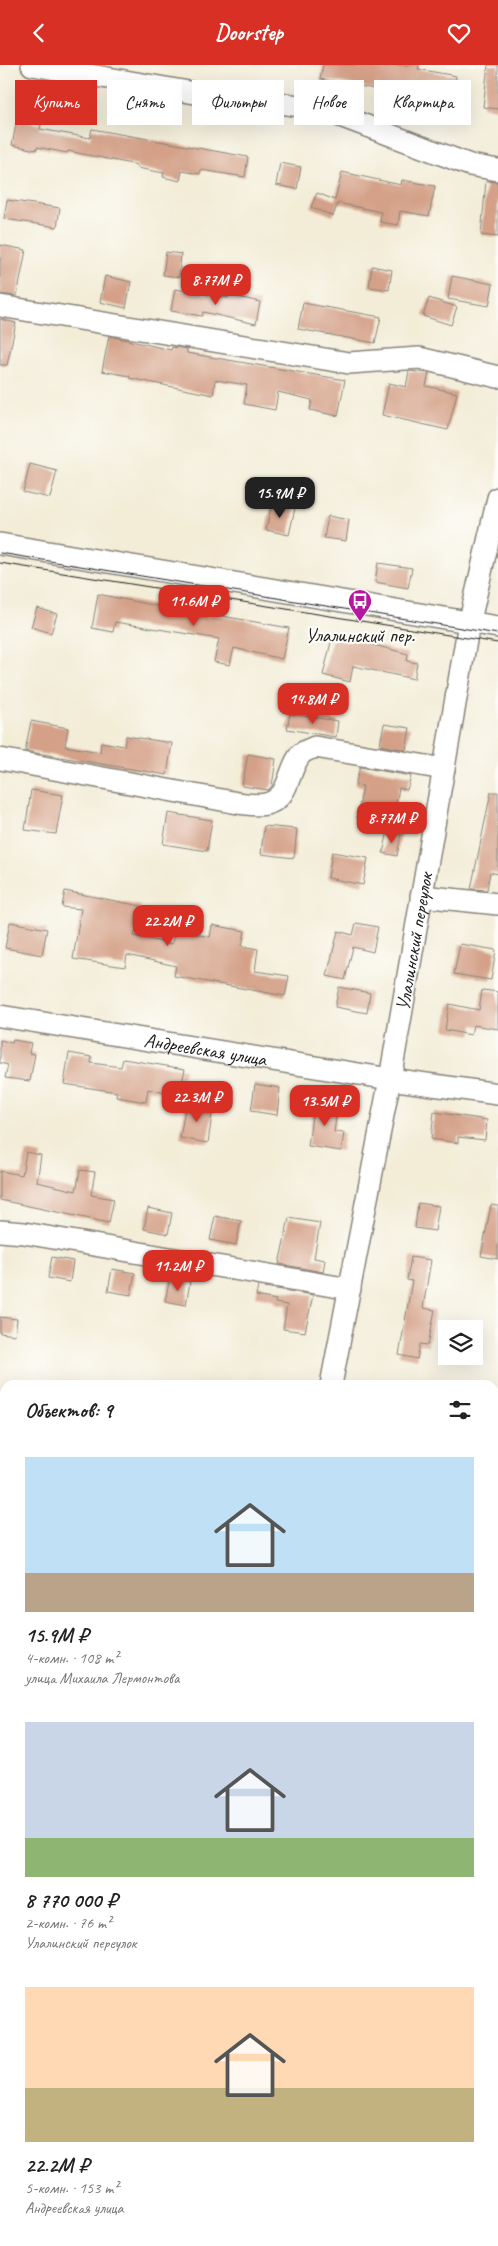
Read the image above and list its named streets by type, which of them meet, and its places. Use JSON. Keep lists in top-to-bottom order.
{
  "streets": {
    "street": ["Улалинский переулок", "Андреевская улица"]
  },
  "crossings": [
    ["Улалинский переулок", "Андреевская улица"]
  ],
  "places": {
    "bus stop": ["Улалинский пер."]
  },
  "page": {
    "header": "Doorstep",
    "chip": [
      "Купить",
      "Снять",
      "Фильтры",
      "Новое",
      "Квартира"
    ],
    "price": [
      "8.77M ₽",
      "15.9M ₽",
      "11.6M ₽",
      "14.8M ₽",
      "8.77M ₽",
      "22.2M ₽",
      "22.3M ₽",
      "13.5M ₽",
      "11.2M ₽"
    ],
    "heading": "Объектов: 9",
    "list": [
      {
        "name": "15.9M ₽",
        "note": "4-комн. · 108 m² · улица Михаила Лермонтова"
      },
      {
        "name": "8 770 000 ₽",
        "note": "2-комн. · 76 m² · Улалинский переулок"
      },
      {
        "name": "22.2M ₽",
        "note": "5-комн. · 153 m² · Андреевская улица"
      }
    ]
  }
}
